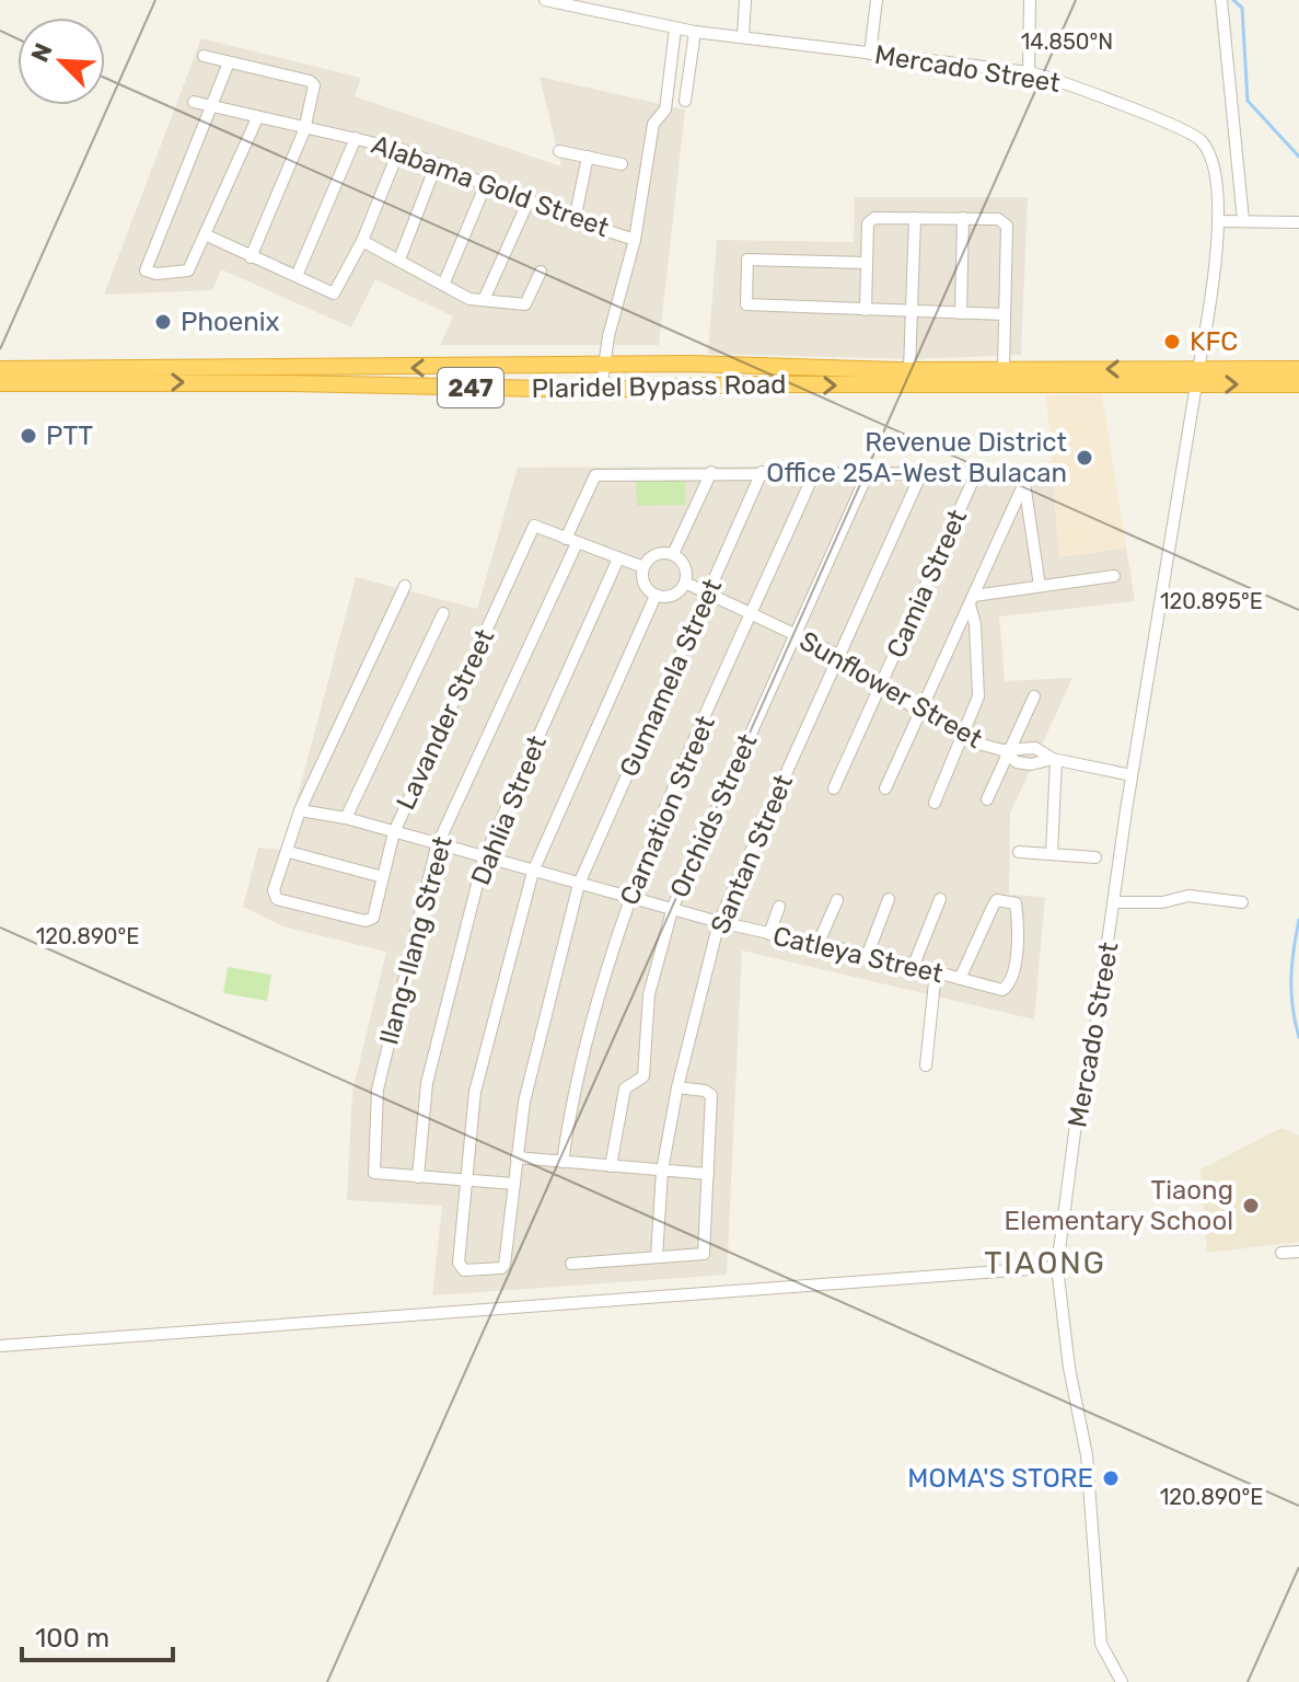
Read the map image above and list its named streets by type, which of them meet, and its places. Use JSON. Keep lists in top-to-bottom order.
{
  "streets": {
    "highway": ["Plaridel Bypass Road", "247"],
    "street": [
      "Mercado Street",
      "Alabama Gold Street",
      "Camia Street",
      "Gumamela Street",
      "Sunflower Street",
      "Lavander Street",
      "Dahlia Street",
      "Carnation Street",
      "Orchids Street",
      "Santan Street",
      "Ilang-Ilang Street",
      "Catleya Street"
    ]
  },
  "crossings": [
    ["Mercado Street", "Plaridel Bypass Road"],
    ["Mercado Street", "Sunflower Street"],
    ["Alabama Gold Street", "Plaridel Bypass Road"],
    ["Plaridel Bypass Road", "247"],
    ["Camia Street", "Sunflower Street"],
    ["Gumamela Street", "Sunflower Street"],
    ["Gumamela Street", "Ilang-Ilang Street"],
    ["Gumamela Street", "Catleya Street"],
    ["Sunflower Street", "Carnation Street"],
    ["Sunflower Street", "Orchids Street"],
    ["Sunflower Street", "Santan Street"],
    ["Lavander Street", "Ilang-Ilang Street"],
    ["Lavander Street", "Catleya Street"],
    ["Dahlia Street", "Ilang-Ilang Street"],
    ["Dahlia Street", "Catleya Street"],
    ["Carnation Street", "Catleya Street"],
    ["Orchids Street", "Catleya Street"],
    ["Santan Street", "Catleya Street"],
    ["Ilang-Ilang Street", "Catleya Street"]
  ],
  "districts": ["TIAONG"],
  "places": [
    "Phoenix",
    "KFC",
    "PTT",
    "Revenue District Office 25A-West Bulacan",
    "Tiaong Elementary School",
    "MOMA'S STORE"
  ],
  "scale_bar": "100 m",
  "north": "top left",
  "coordinates": ["14.850°N", "120.895°E", "120.890°E"]
}
